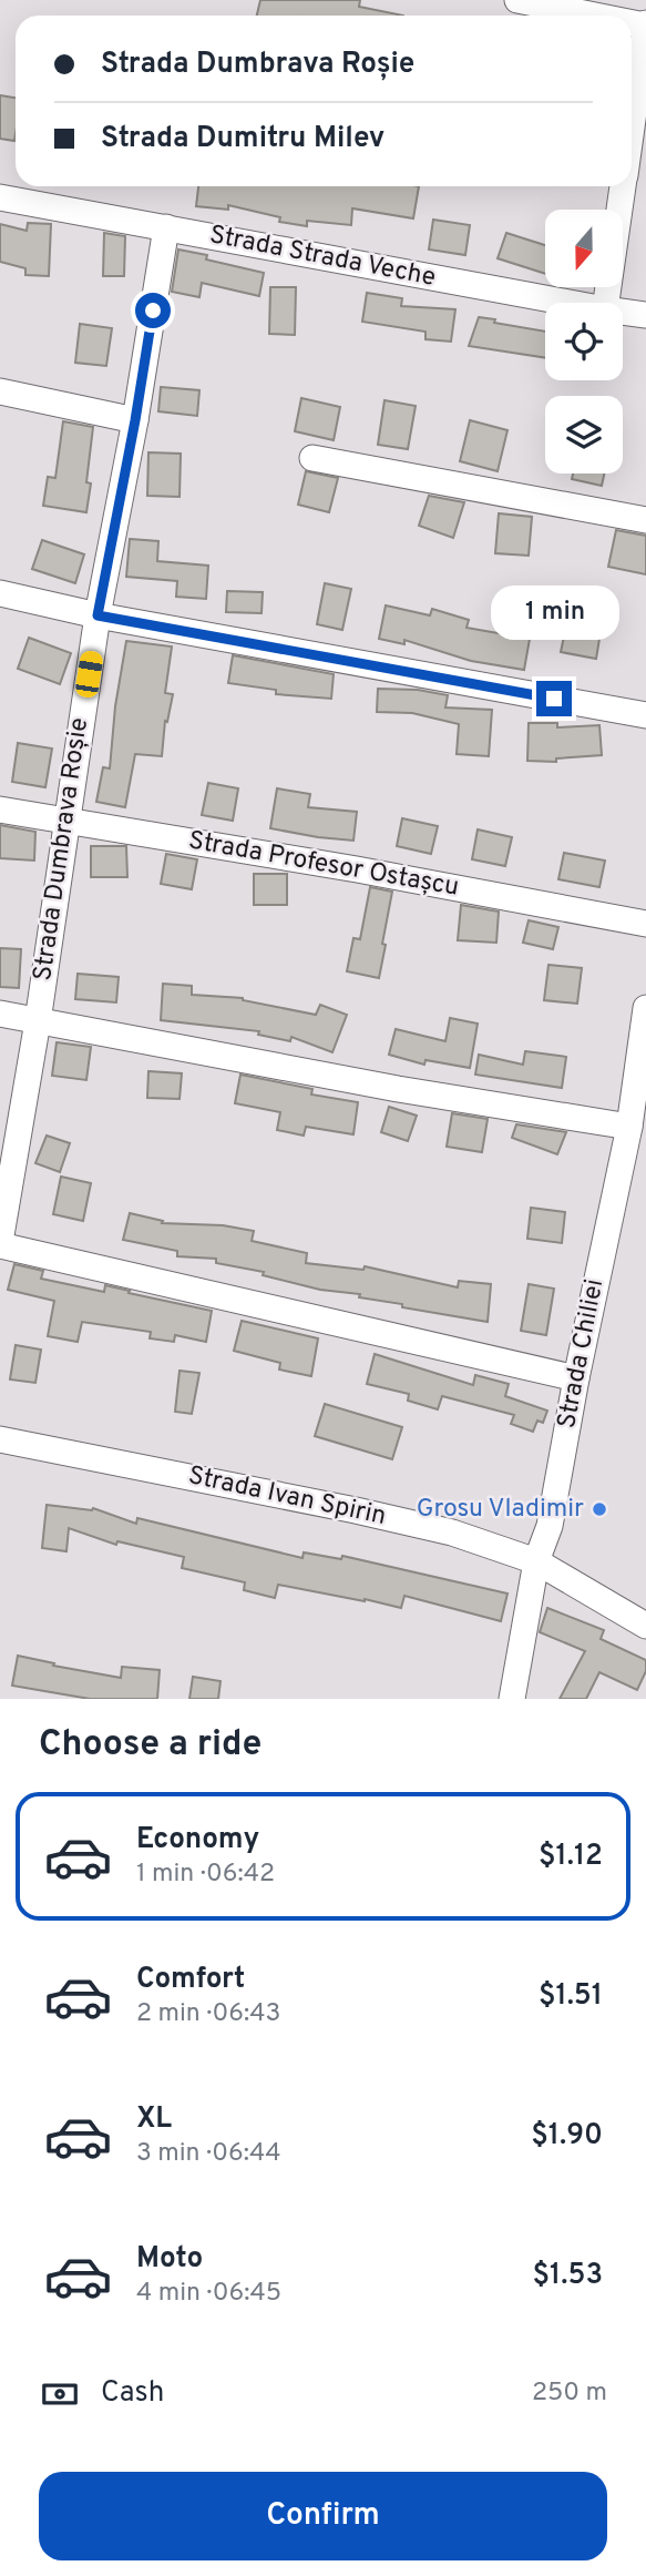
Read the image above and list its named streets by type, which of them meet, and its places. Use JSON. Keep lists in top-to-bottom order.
{
  "streets": {
    "street": [
      "Strada Strada Veche",
      "Strada Dumbrava Roșie",
      "Strada Profesor Ostașcu",
      "Strada Chiliei",
      "Strada Ivan Spirin"
    ]
  },
  "crossings": [
    ["Strada Strada Veche", "Strada Dumbrava Roșie"],
    ["Strada Dumbrava Roșie", "Strada Profesor Ostașcu"],
    ["Strada Chiliei", "Strada Ivan Spirin"]
  ],
  "places": ["Grosu Vladimir"],
  "north": "bottom",
  "page": {
    "banner": ["Strada Dumbrava Roșie", "Strada Dumitru Milev"],
    "bubble": "1 min",
    "heading": "Choose a ride",
    "list": [
      {
        "name": "Economy",
        "note": "1 min · 06:42",
        "value": "$1.12"
      },
      {
        "name": "Comfort",
        "note": "2 min · 06:43",
        "value": "$1.51"
      },
      {
        "name": "XL",
        "note": "3 min · 06:44",
        "value": "$1.90"
      },
      {
        "name": "Moto",
        "note": "4 min · 06:45",
        "value": "$1.53"
      }
    ],
    "pay": ["Cash", "250 m"],
    "buttons": "Confirm"
  }
}
